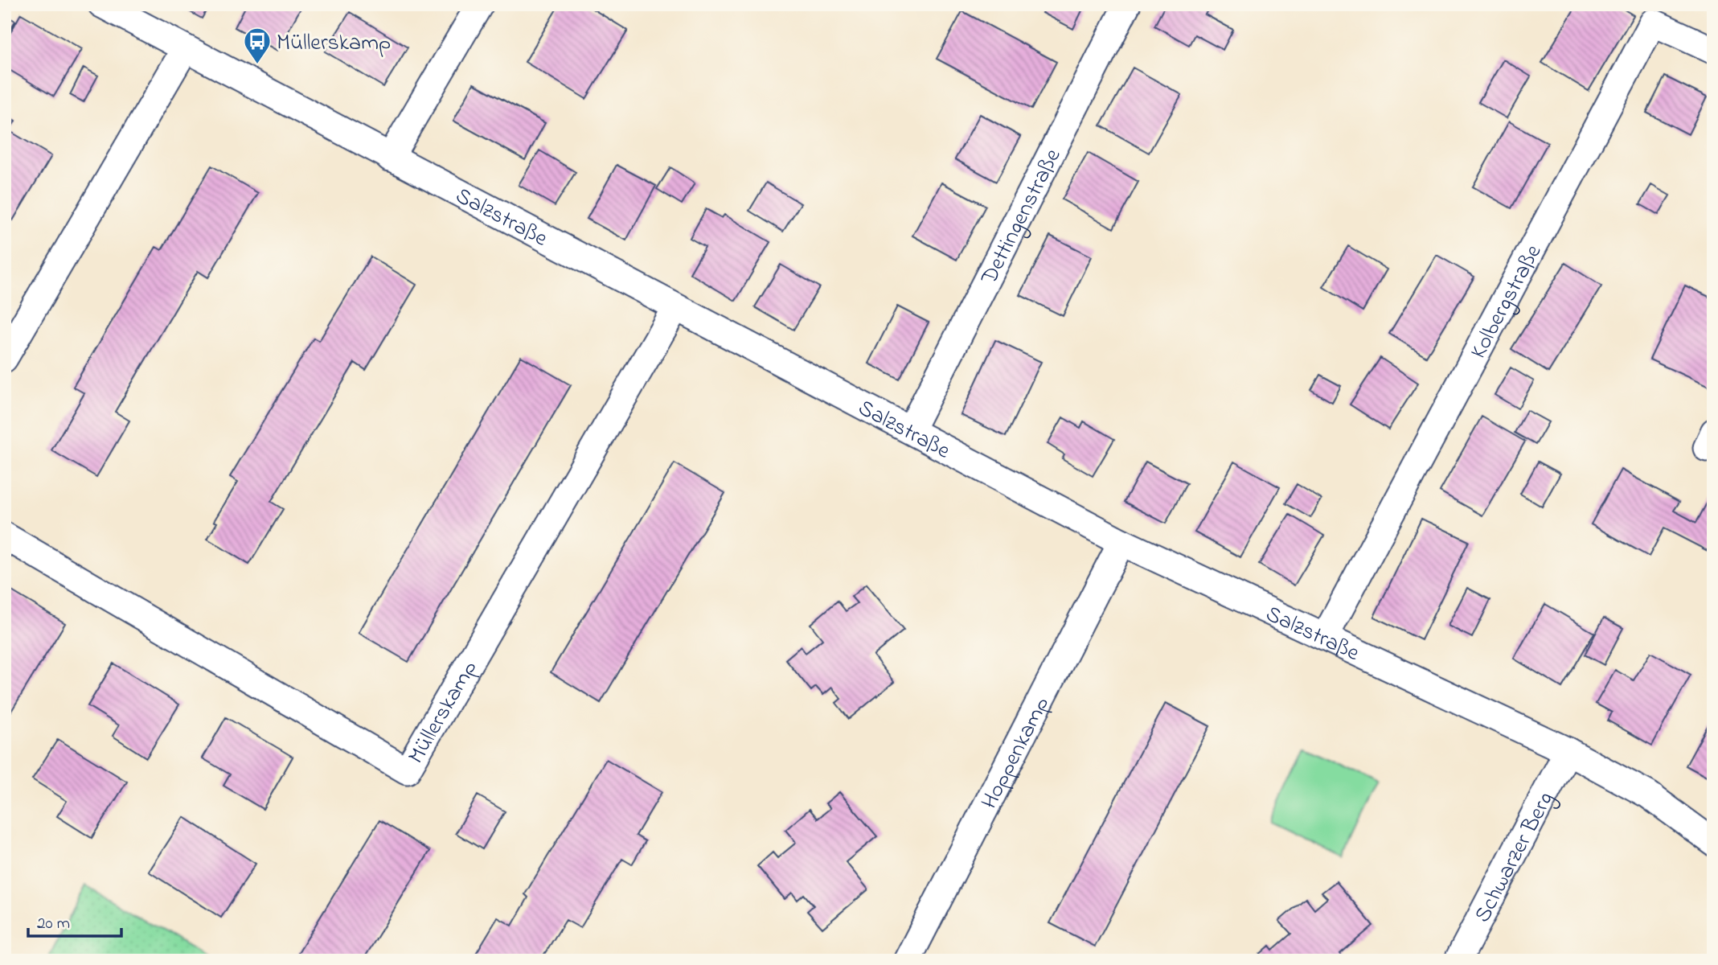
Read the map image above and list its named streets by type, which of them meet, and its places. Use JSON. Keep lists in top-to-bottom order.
{
  "streets": {
    "street": [
      "Salzstraße",
      "Dettingenstraße",
      "Kolbergstraße",
      "Müllerskamp",
      "Hoppenkamp",
      "Schwarzer Berg"
    ]
  },
  "crossings": [
    ["Salzstraße", "Dettingenstraße"],
    ["Salzstraße", "Kolbergstraße"],
    ["Salzstraße", "Müllerskamp"],
    ["Salzstraße", "Hoppenkamp"],
    ["Salzstraße", "Schwarzer Berg"]
  ],
  "places": {
    "bus stop": ["Müllerskamp"]
  },
  "scale_bar": "20 m"
}
